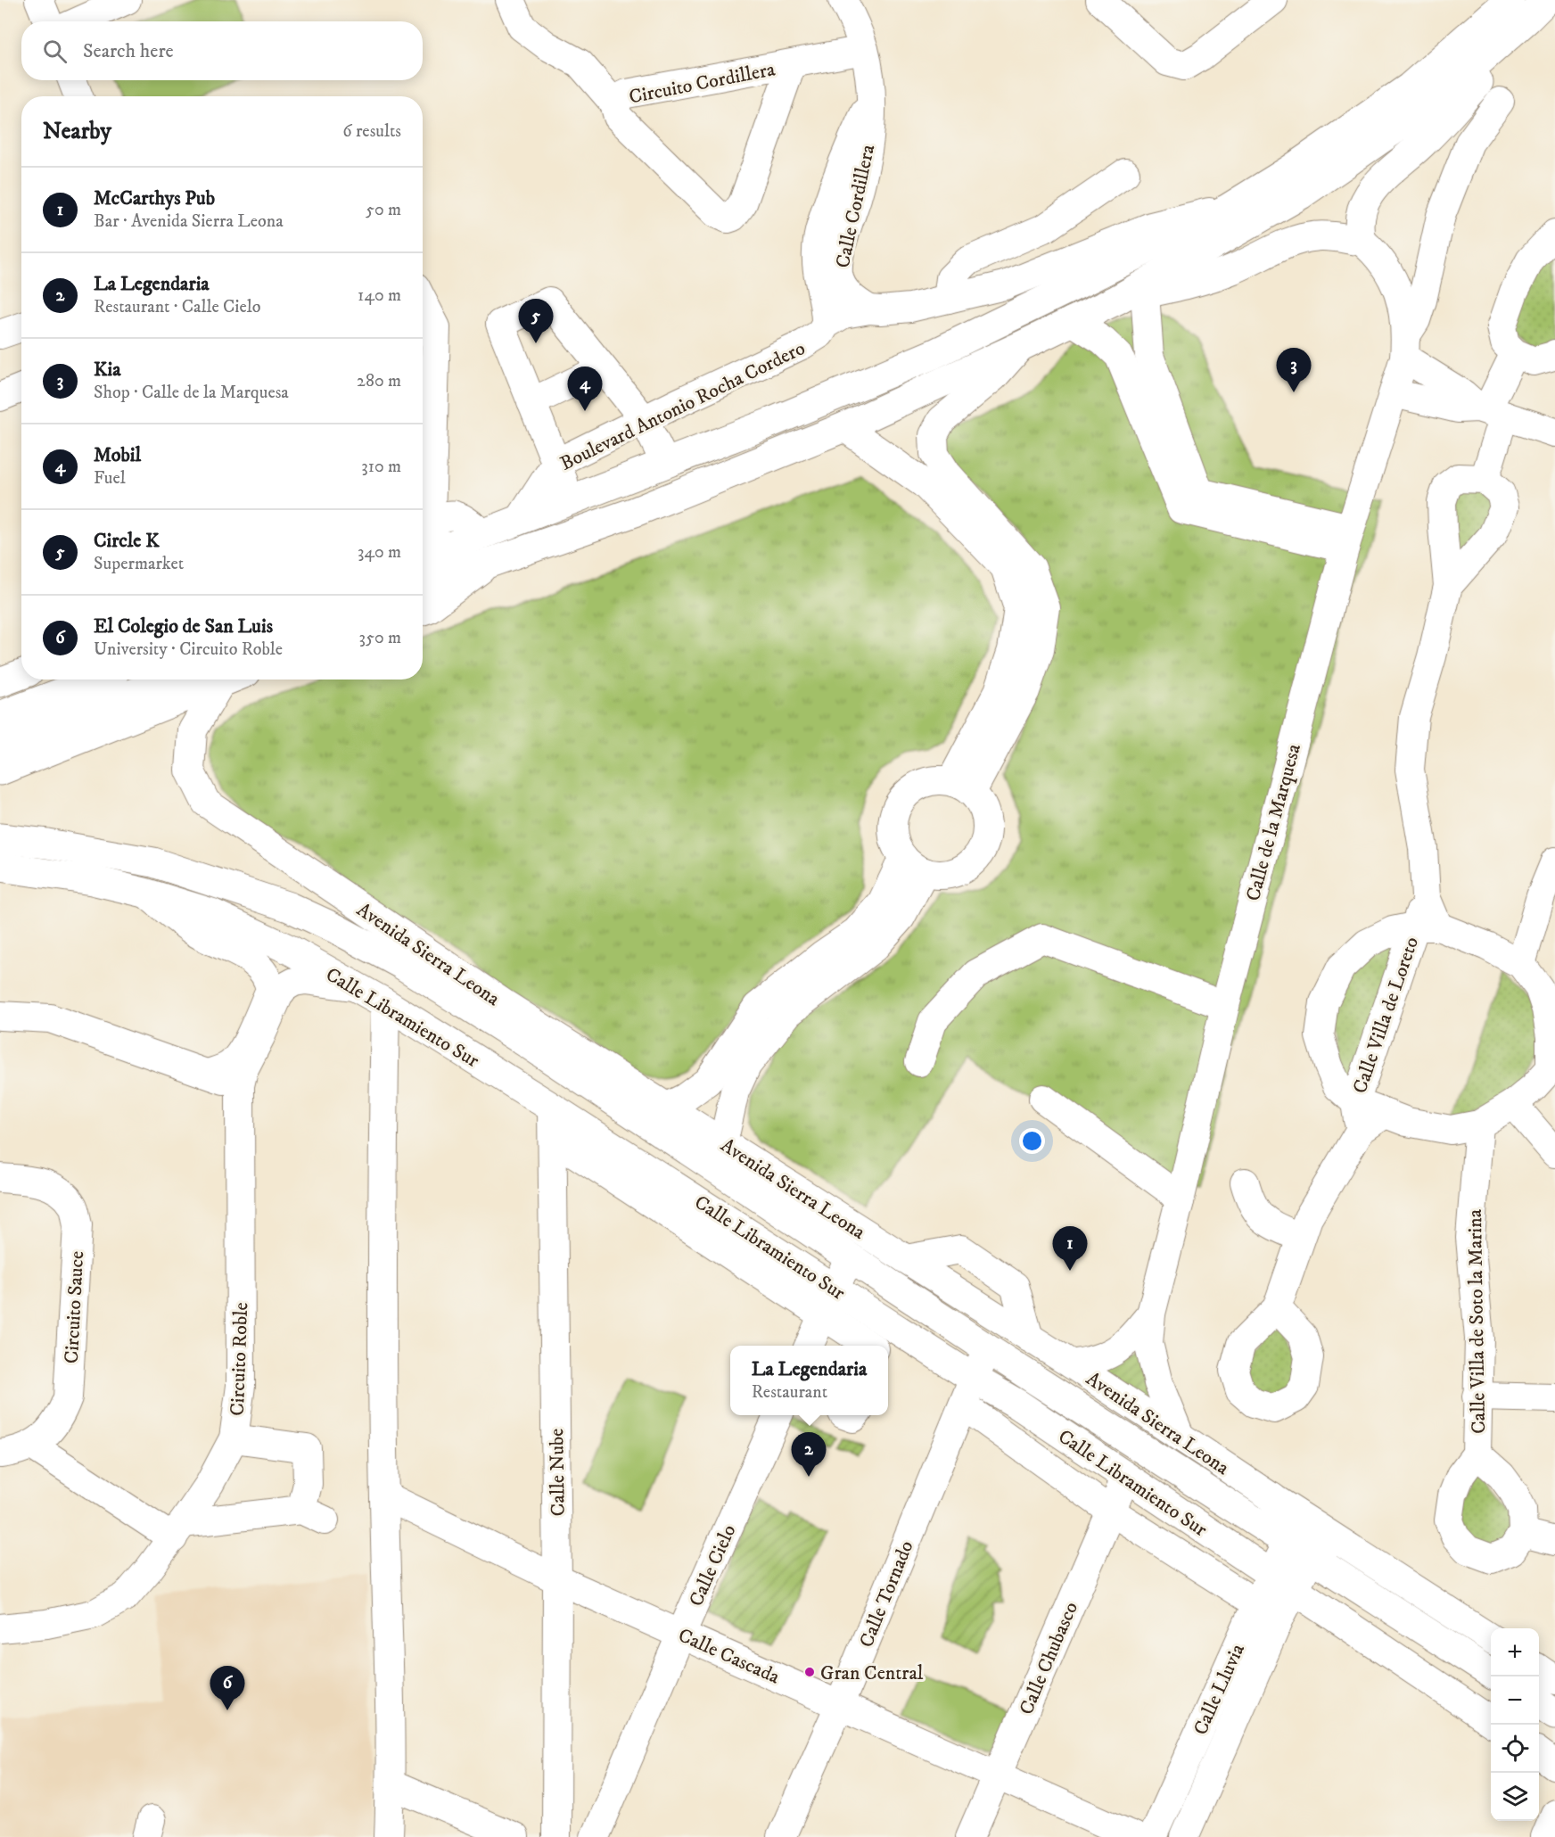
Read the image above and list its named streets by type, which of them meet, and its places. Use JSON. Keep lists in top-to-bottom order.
{
  "streets": {
    "main road": ["Calle Libramiento Sur"],
    "street": [
      "Circuito Cordillera",
      "Calle Cordillera",
      "Boulevard Antonio Rocha Cordero",
      "Calle de la Marquesa",
      "Avenida Sierra Leona",
      "Calle Villa de Loreto",
      "Circuito Sauce",
      "Calle Villa de Soto la Marina",
      "Circuito Roble",
      "Calle Nube",
      "Calle Cielo",
      "Calle Tornado",
      "Calle Cascada",
      "Calle Chubasco",
      "Calle Lluvia"
    ]
  },
  "crossings": [
    ["Calle Cordillera", "Boulevard Antonio Rocha Cordero"],
    ["Calle de la Marquesa", "Avenida Sierra Leona"],
    ["Calle Libramiento Sur", "Calle Nube"],
    ["Calle Libramiento Sur", "Calle Tornado"],
    ["Calle Libramiento Sur", "Calle Chubasco"],
    ["Calle Libramiento Sur", "Calle Lluvia"],
    ["Calle Nube", "Calle Cascada"],
    ["Calle Cielo", "Calle Cascada"],
    ["Calle Tornado", "Calle Cascada"],
    ["Calle Cascada", "Calle Chubasco"]
  ],
  "places": ["Gran Central"],
  "page": {
    "search": "Search here",
    "heading": ["Nearby", "6 results"],
    "list": [
      {
        "mark": "1",
        "name": "McCarthys Pub",
        "note": "Bar · Avenida Sierra Leona",
        "value": "50 m"
      },
      {
        "mark": "2",
        "name": "La Legendaria",
        "note": "Restaurant · Calle Cielo",
        "value": "140 m"
      },
      {
        "mark": "3",
        "name": "Kia",
        "note": "Shop · Calle de la Marquesa",
        "value": "280 m"
      },
      {
        "mark": "4",
        "name": "Mobil",
        "note": "Fuel",
        "value": "310 m"
      },
      {
        "mark": "5",
        "name": "Circle K",
        "note": "Supermarket",
        "value": "340 m"
      },
      {
        "mark": "6",
        "name": "El Colegio de San Luis",
        "note": "University · Circuito Roble",
        "value": "350 m"
      }
    ],
    "pins": [
      "5",
      "3",
      "4",
      "1",
      "2",
      "6"
    ],
    "popup": ["La Legendaria", "Restaurant"],
    "map_buttons": ["+", "−"]
  }
}
